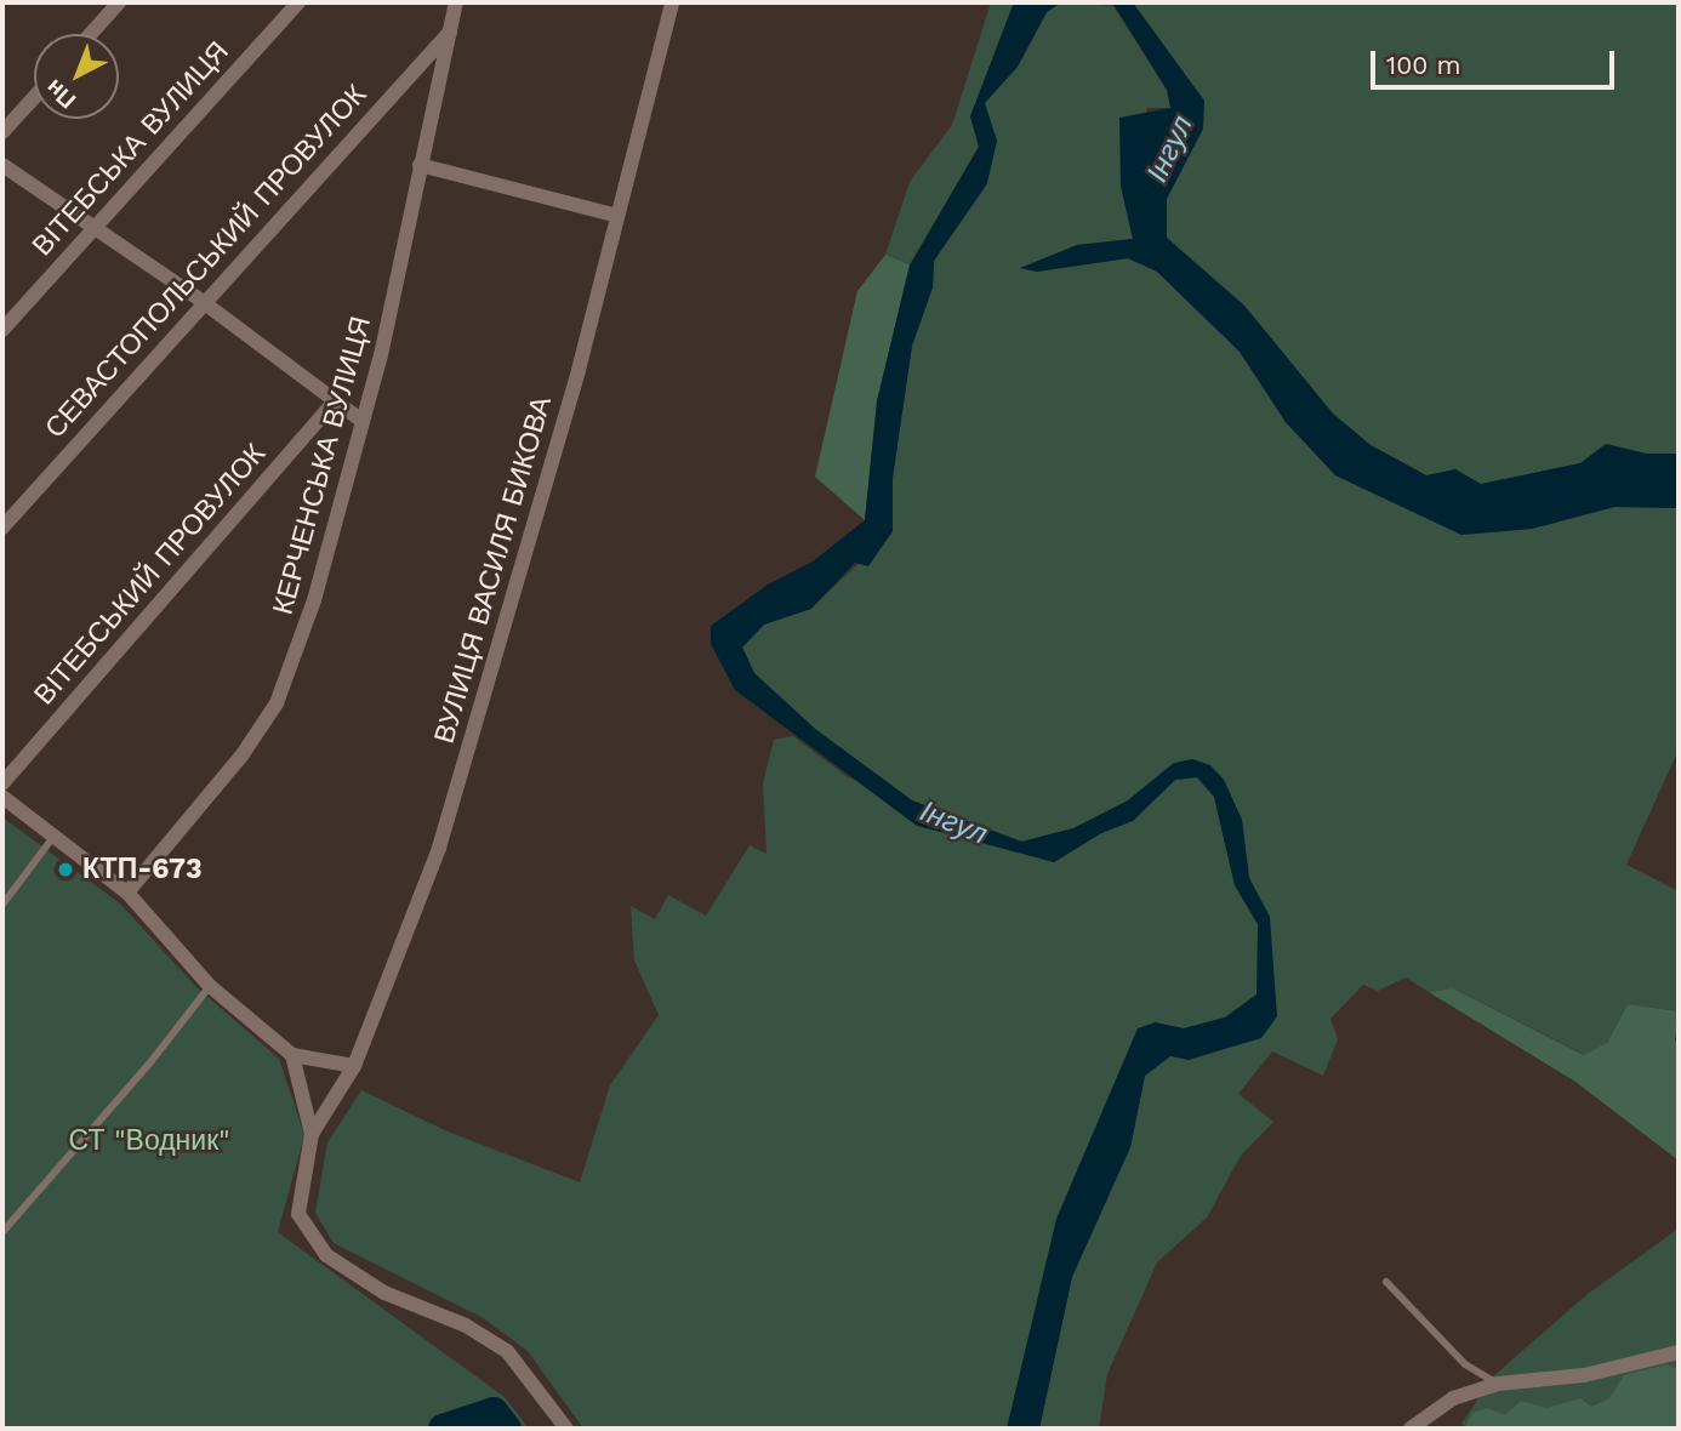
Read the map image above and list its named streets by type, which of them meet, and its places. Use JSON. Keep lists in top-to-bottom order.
{
  "streets": {
    "street": [
      "ВІТЕБСЬКА ВУЛИЦЯ",
      "СЕВАСТОПОЛЬСЬКИЙ ПРОВУЛОК",
      "КЕРЧЕНСЬКА ВУЛИЦЯ",
      "ВУЛИЦЯ ВАСИЛЯ БИКОВА",
      "ВІТЕБСЬКИЙ ПРОВУЛОК"
    ]
  },
  "crossings": [
    ["СЕВАСТОПОЛЬСЬКИЙ ПРОВУЛОК", "КЕРЧЕНСЬКА ВУЛИЦЯ"]
  ],
  "water": ["Інгул"],
  "parks": ["СТ \"Водник\""],
  "places": ["КТП-673"],
  "scale_bar": "100 m",
  "north": "bottom left"
}
